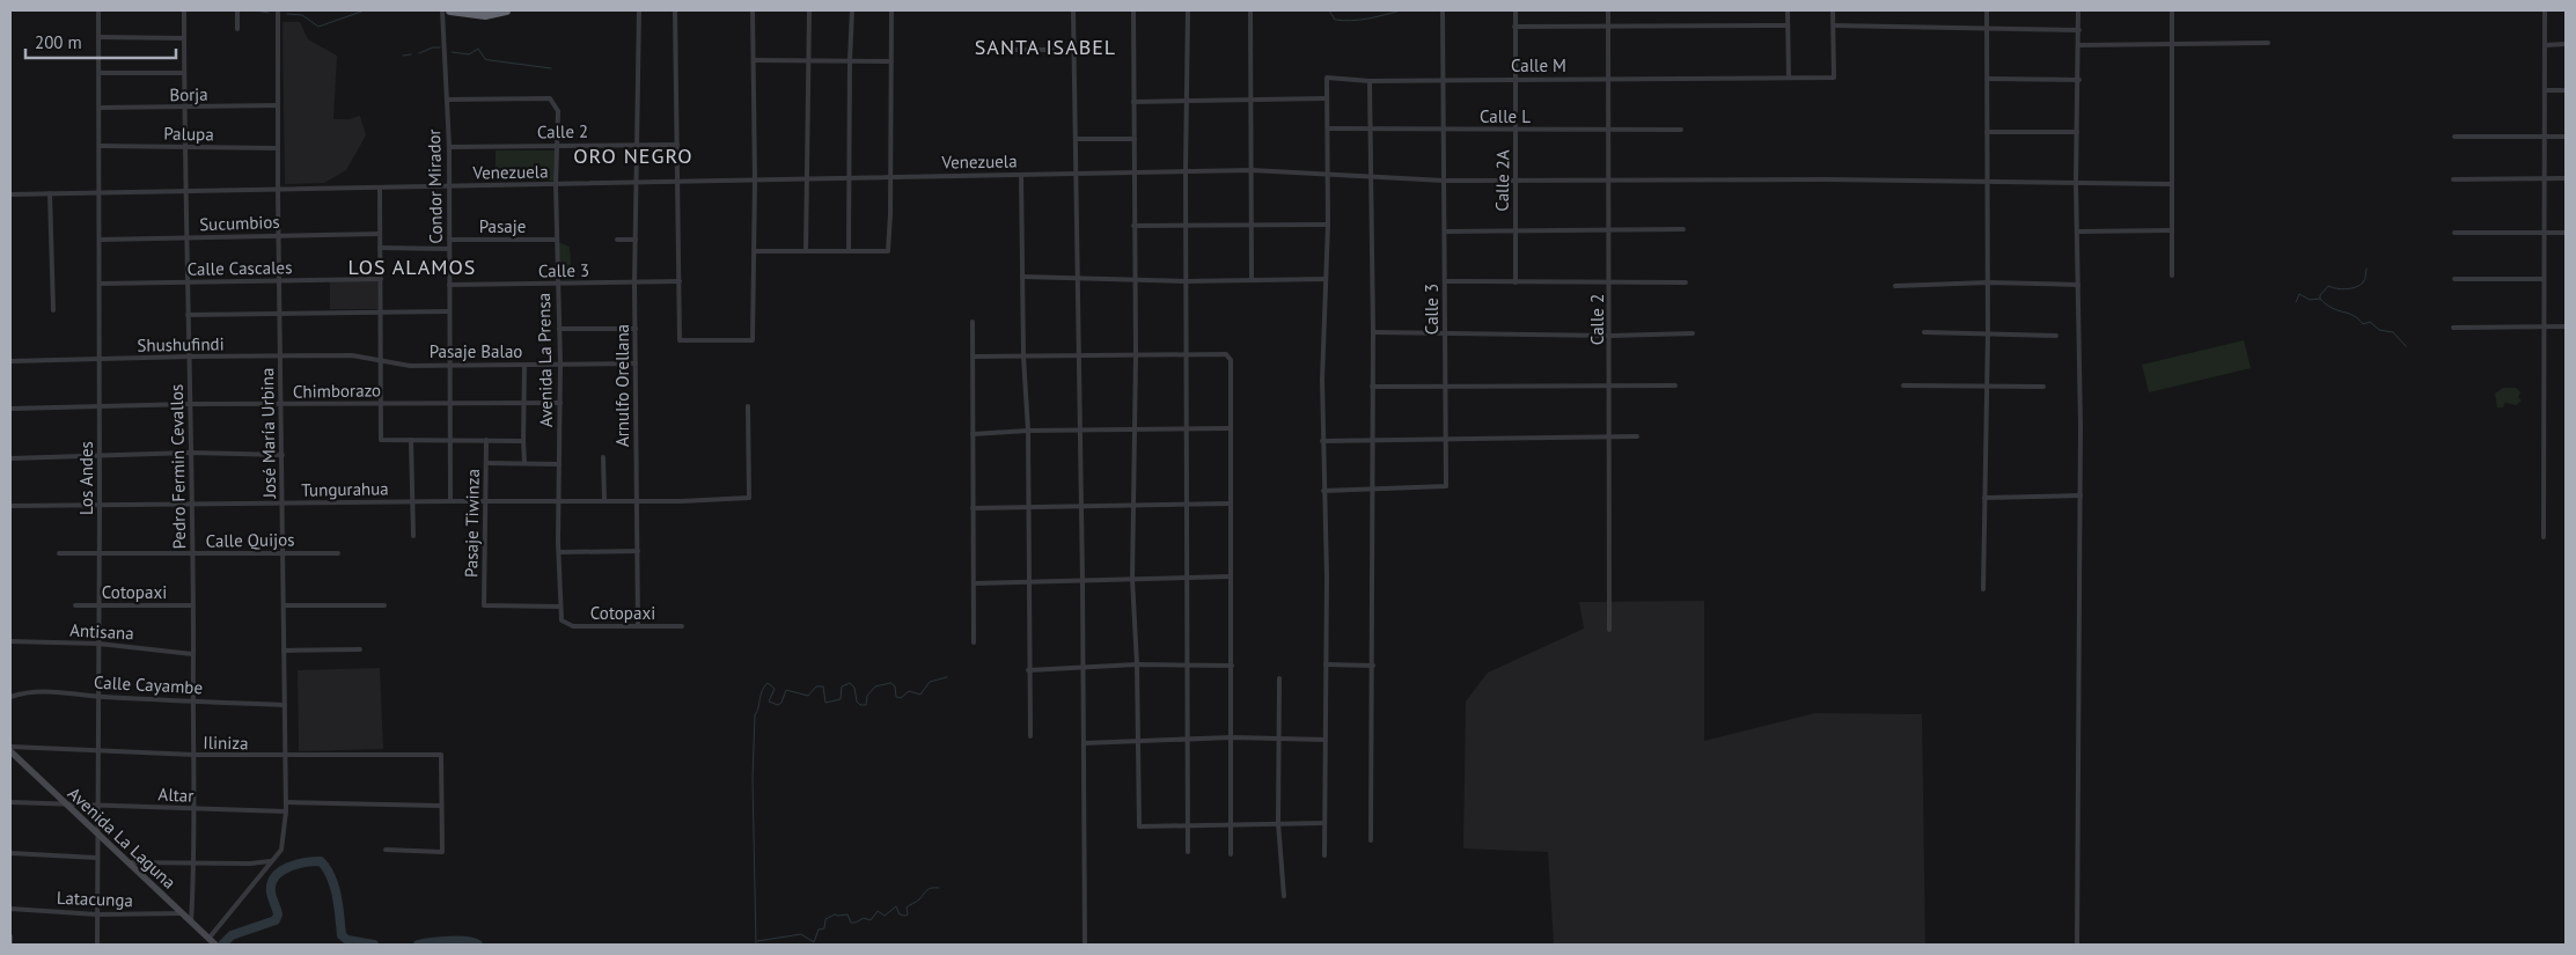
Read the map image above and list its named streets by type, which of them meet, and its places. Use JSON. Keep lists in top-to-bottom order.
{
  "streets": {
    "street": [
      "Calle M",
      "Borja",
      "Calle L",
      "Calle 2",
      "Palupa",
      "Venezuela",
      "Calle 2A",
      "Condor Mirador",
      "Sucumbios",
      "Pasaje",
      "Calle Cascales",
      "Calle 3",
      "Shushufindi",
      "Pasaje Balao",
      "Avenida La Prensa",
      "Arnulfo Orellana",
      "Chimborazo",
      "José María Urbina",
      "Pedro Fermin Cevallos",
      "Los Andes",
      "Tungurahua",
      "Pasaje Tiwinza",
      "Calle Quijos",
      "Cotopaxi",
      "Antisana",
      "Calle Cayambe",
      "Iliniza",
      "Altar",
      "Avenida La Laguna",
      "Latacunga"
    ]
  },
  "crossings": [
    ["Calle M", "Calle 2"],
    ["Calle M", "Calle 2A"],
    ["Calle M", "Calle 3"],
    ["Borja", "José María Urbina"],
    ["Borja", "Pedro Fermin Cevallos"],
    ["Borja", "Los Andes"],
    ["Calle L", "Calle 2"],
    ["Calle L", "Calle 2A"],
    ["Calle L", "Calle 3"],
    ["Calle 2", "Condor Mirador"],
    ["Calle 2", "Avenida La Prensa"],
    ["Calle 2", "Arnulfo Orellana"],
    ["Palupa", "José María Urbina"],
    ["Palupa", "Pedro Fermin Cevallos"],
    ["Palupa", "Los Andes"],
    ["Venezuela", "Condor Mirador"],
    ["Venezuela", "Avenida La Prensa"],
    ["Venezuela", "Arnulfo Orellana"],
    ["Venezuela", "José María Urbina"],
    ["Venezuela", "Pedro Fermin Cevallos"],
    ["Venezuela", "Los Andes"],
    ["Condor Mirador", "Pasaje"],
    ["Condor Mirador", "Calle 3"],
    ["Condor Mirador", "Pasaje Balao"],
    ["Condor Mirador", "Avenida La Prensa"],
    ["Condor Mirador", "Chimborazo"],
    ["Condor Mirador", "Tungurahua"],
    ["Sucumbios", "José María Urbina"],
    ["Sucumbios", "Pedro Fermin Cevallos"],
    ["Sucumbios", "Los Andes"],
    ["Pasaje", "Avenida La Prensa"],
    ["Calle Cascales", "José María Urbina"],
    ["Calle Cascales", "Pedro Fermin Cevallos"],
    ["Calle Cascales", "Los Andes"],
    ["Calle 3", "Avenida La Prensa"],
    ["Calle 3", "Arnulfo Orellana"],
    ["Shushufindi", "Pasaje Balao"],
    ["Shushufindi", "José María Urbina"],
    ["Shushufindi", "Pedro Fermin Cevallos"],
    ["Shushufindi", "Los Andes"],
    ["Pasaje Balao", "Avenida La Prensa"],
    ["Pasaje Balao", "Arnulfo Orellana"],
    ["Avenida La Prensa", "Chimborazo"],
    ["Avenida La Prensa", "Tungurahua"],
    ["Avenida La Prensa", "Pasaje Tiwinza"],
    ["Avenida La Prensa", "Cotopaxi"],
    ["Arnulfo Orellana", "Tungurahua"],
    ["Arnulfo Orellana", "Cotopaxi"],
    ["Chimborazo", "José María Urbina"],
    ["Chimborazo", "Pedro Fermin Cevallos"],
    ["Chimborazo", "Los Andes"],
    ["José María Urbina", "Tungurahua"],
    ["José María Urbina", "Calle Quijos"],
    ["José María Urbina", "Calle Cayambe"],
    ["José María Urbina", "Iliniza"],
    ["José María Urbina", "Altar"],
    ["Pedro Fermin Cevallos", "Tungurahua"],
    ["Pedro Fermin Cevallos", "Calle Quijos"],
    ["Pedro Fermin Cevallos", "Cotopaxi"],
    ["Pedro Fermin Cevallos", "Antisana"],
    ["Pedro Fermin Cevallos", "Calle Cayambe"],
    ["Pedro Fermin Cevallos", "Iliniza"],
    ["Pedro Fermin Cevallos", "Altar"],
    ["Pedro Fermin Cevallos", "Avenida La Laguna"],
    ["Los Andes", "Tungurahua"],
    ["Los Andes", "Calle Quijos"],
    ["Los Andes", "Cotopaxi"],
    ["Los Andes", "Antisana"],
    ["Los Andes", "Calle Cayambe"],
    ["Los Andes", "Iliniza"],
    ["Los Andes", "Altar"],
    ["Los Andes", "Avenida La Laguna"],
    ["Los Andes", "Latacunga"],
    ["Tungurahua", "Pasaje Tiwinza"],
    ["Altar", "Avenida La Laguna"],
    ["Avenida La Laguna", "Latacunga"]
  ],
  "districts": ["SANTA ISABEL", "ORO NEGRO", "LOS ALAMOS"],
  "scale_bar": "200 m"
}
